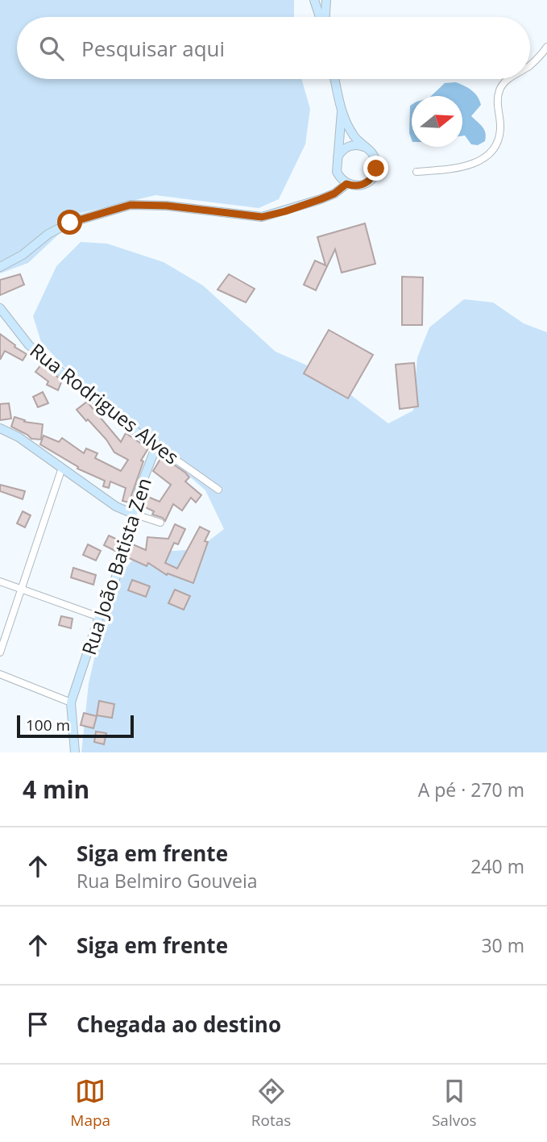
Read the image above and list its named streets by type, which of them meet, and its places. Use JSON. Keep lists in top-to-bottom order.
{
  "streets": {
    "street": ["Rua Rodrigues Alves", "Rua João Batista Zen"]
  },
  "crossings": [
    ["Rua Rodrigues Alves", "Rua João Batista Zen"]
  ],
  "scale_bar": "100 m",
  "north": "right",
  "page": {
    "search": "Pesquisar aqui",
    "scale": "100 m",
    "heading": ["4 min", "A pé · 270 m"],
    "list": [
      ["Siga em frente", "Rua Belmiro Gouveia", "240 m"],
      ["Siga em frente", "30 m"],
      "Chegada ao destino"
    ],
    "nav": ["Mapa", "Rotas", "Salvos"]
  }
}
